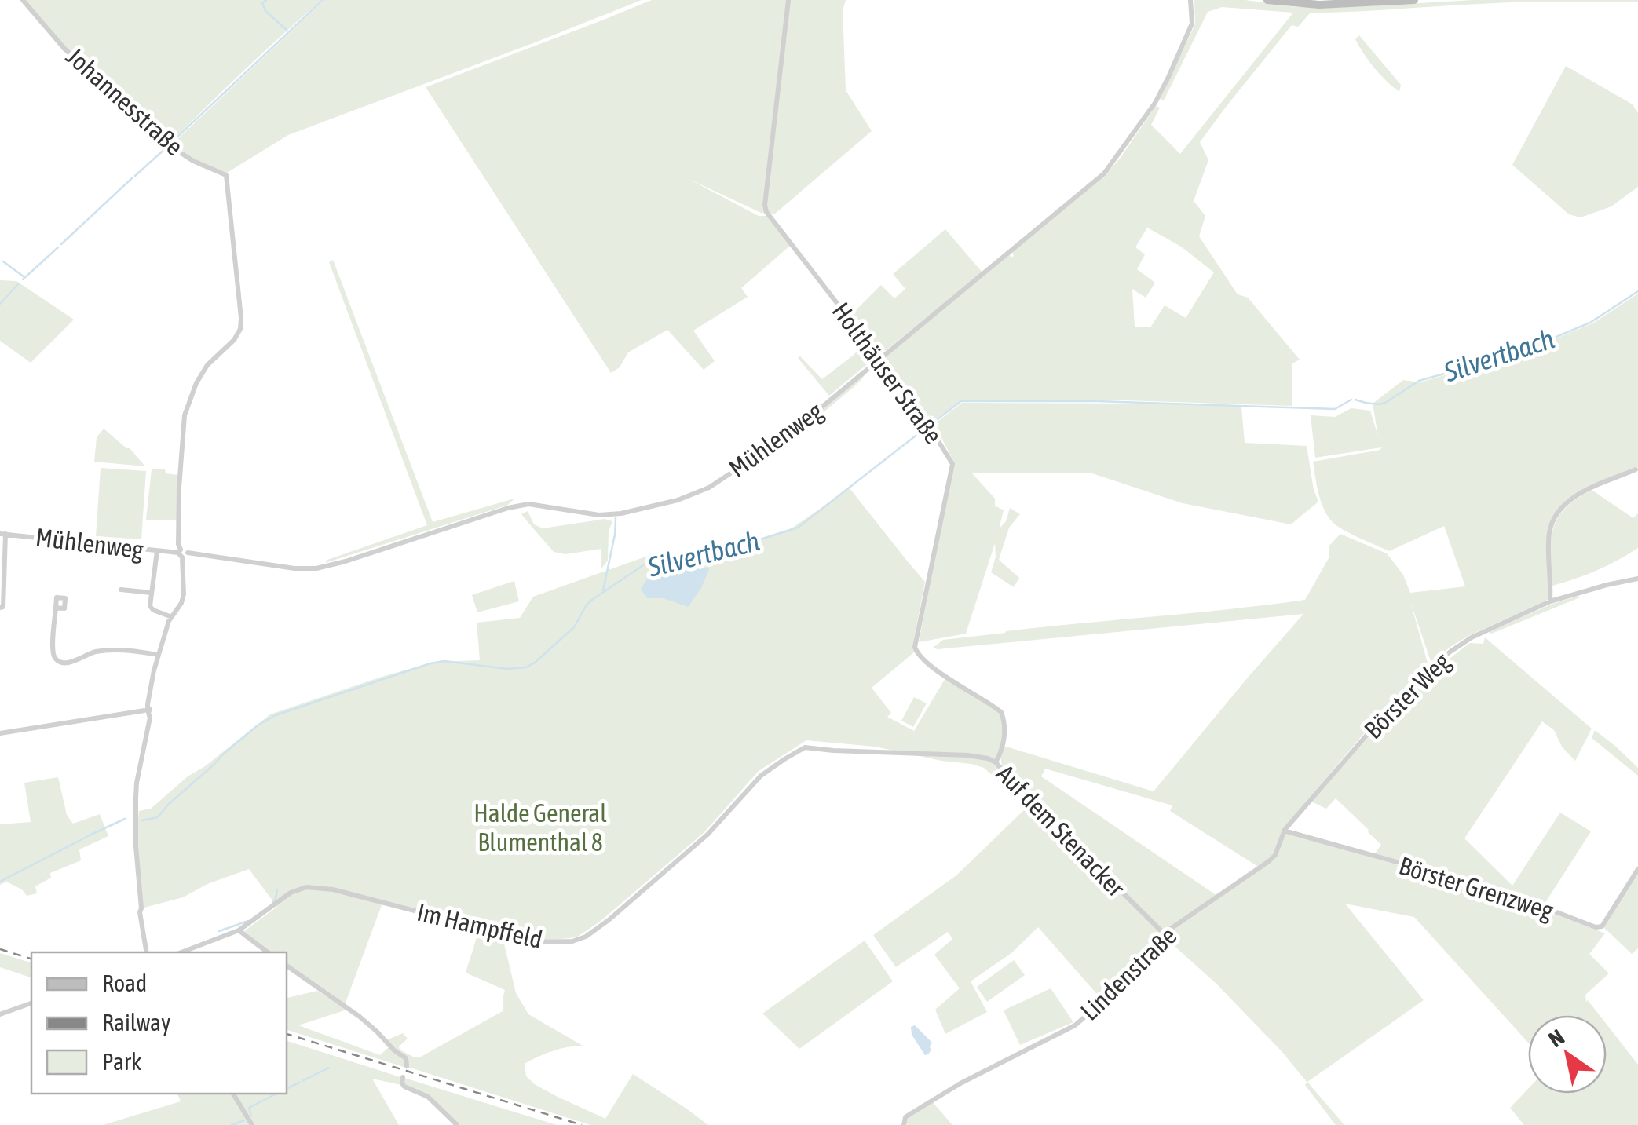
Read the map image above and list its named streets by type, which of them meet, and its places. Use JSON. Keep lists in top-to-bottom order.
{
  "streets": {
    "street": [
      "Johannesstraße",
      "Holthäuser Straße",
      "Mühlenweg",
      "Börster Weg",
      "Auf dem Stenacker",
      "Börster Grenzweg",
      "Im Hampffeld",
      "Lindenstraße"
    ]
  },
  "crossings": [
    ["Johannesstraße", "Mühlenweg"],
    ["Holthäuser Straße", "Mühlenweg"],
    ["Holthäuser Straße", "Auf dem Stenacker"],
    ["Börster Weg", "Lindenstraße"],
    ["Auf dem Stenacker", "Im Hampffeld"],
    ["Auf dem Stenacker", "Lindenstraße"],
    ["Börster Grenzweg", "Lindenstraße"]
  ],
  "water": ["Silvertbach"],
  "parks": ["Halde General Blumenthal 8"],
  "legend": ["Road", "Railway", "Park"],
  "north": "top left"
}
